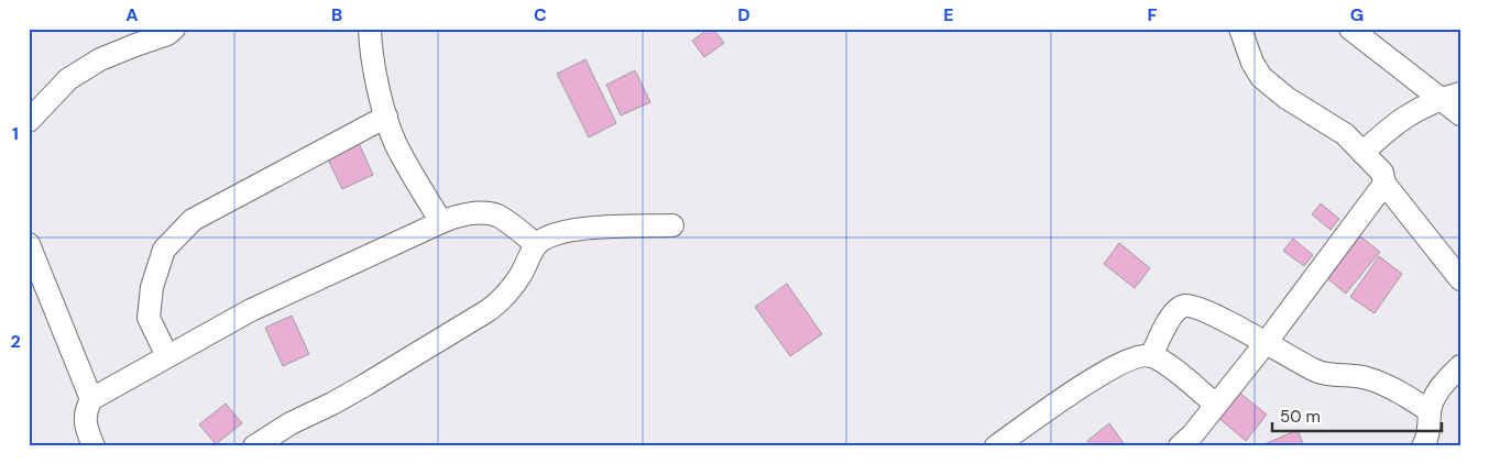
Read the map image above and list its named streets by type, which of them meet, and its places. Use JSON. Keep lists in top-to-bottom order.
{
  "scale_bar": "50 m",
  "grid": {
    "columns": [
      "A",
      "B",
      "C",
      "D",
      "E",
      "F",
      "G"
    ],
    "rows": ["1", "2"]
  }
}
